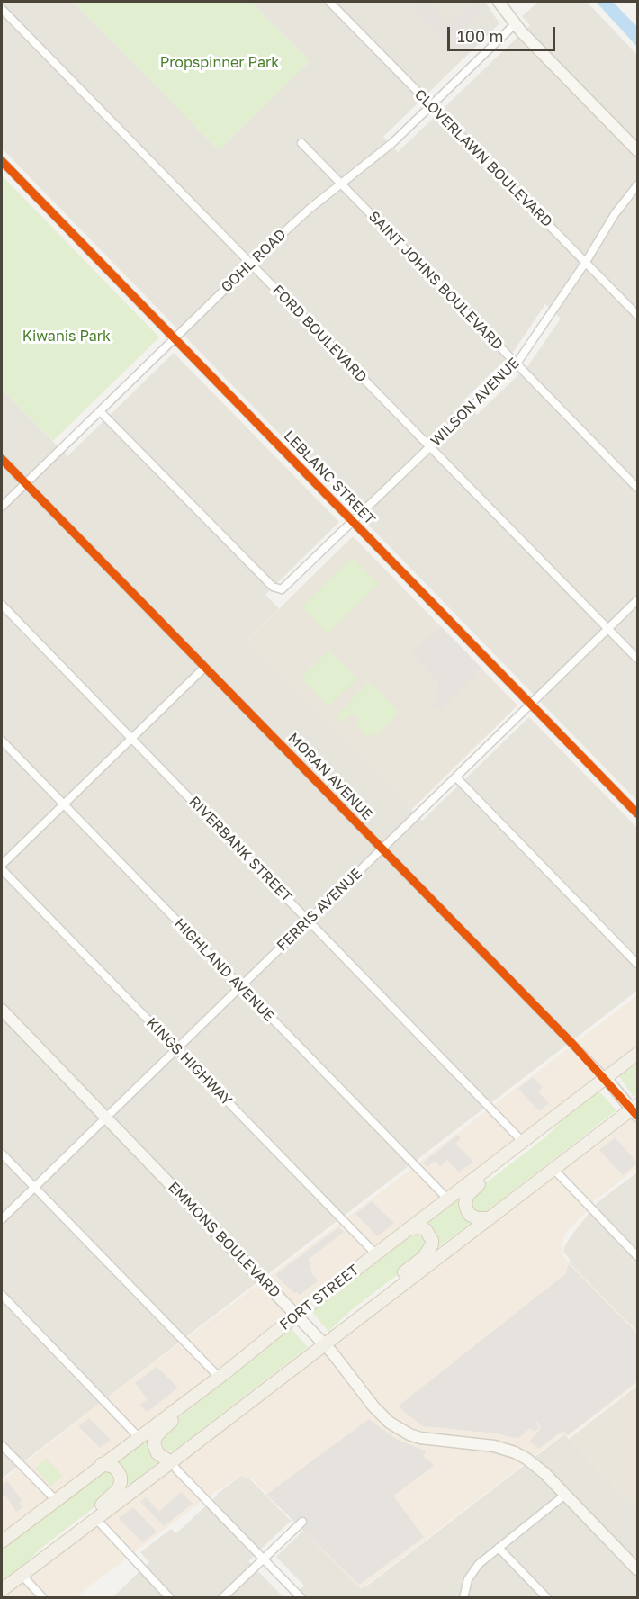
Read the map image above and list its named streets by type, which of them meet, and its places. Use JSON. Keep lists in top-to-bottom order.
{
  "streets": {
    "main road": ["FORT STREET"],
    "street": [
      "CLOVERLAWN BOULEVARD",
      "GOHL ROAD",
      "SAINT JOHNS BOULEVARD",
      "FORD BOULEVARD",
      "WILSON AVENUE",
      "LEBLANC STREET",
      "MORAN AVENUE",
      "RIVERBANK STREET",
      "FERRIS AVENUE",
      "HIGHLAND AVENUE",
      "KINGS HIGHWAY",
      "EMMONS BOULEVARD"
    ]
  },
  "crossings": [
    ["CLOVERLAWN BOULEVARD", "GOHL ROAD"],
    ["CLOVERLAWN BOULEVARD", "WILSON AVENUE"],
    ["GOHL ROAD", "SAINT JOHNS BOULEVARD"],
    ["GOHL ROAD", "FORD BOULEVARD"],
    ["GOHL ROAD", "WILSON AVENUE"],
    ["GOHL ROAD", "LEBLANC STREET"],
    ["GOHL ROAD", "MORAN AVENUE"],
    ["SAINT JOHNS BOULEVARD", "WILSON AVENUE"],
    ["FORD BOULEVARD", "WILSON AVENUE"],
    ["FORD BOULEVARD", "FERRIS AVENUE"],
    ["WILSON AVENUE", "LEBLANC STREET"],
    ["LEBLANC STREET", "FERRIS AVENUE"],
    ["MORAN AVENUE", "FERRIS AVENUE"],
    ["MORAN AVENUE", "FORT STREET"],
    ["RIVERBANK STREET", "FERRIS AVENUE"],
    ["RIVERBANK STREET", "FORT STREET"],
    ["FERRIS AVENUE", "HIGHLAND AVENUE"],
    ["FERRIS AVENUE", "KINGS HIGHWAY"],
    ["FERRIS AVENUE", "EMMONS BOULEVARD"],
    ["HIGHLAND AVENUE", "FORT STREET"],
    ["KINGS HIGHWAY", "FORT STREET"],
    ["EMMONS BOULEVARD", "FORT STREET"]
  ],
  "parks": ["Propspinner Park", "Kiwanis Park"],
  "scale_bar": "100 m"
}
